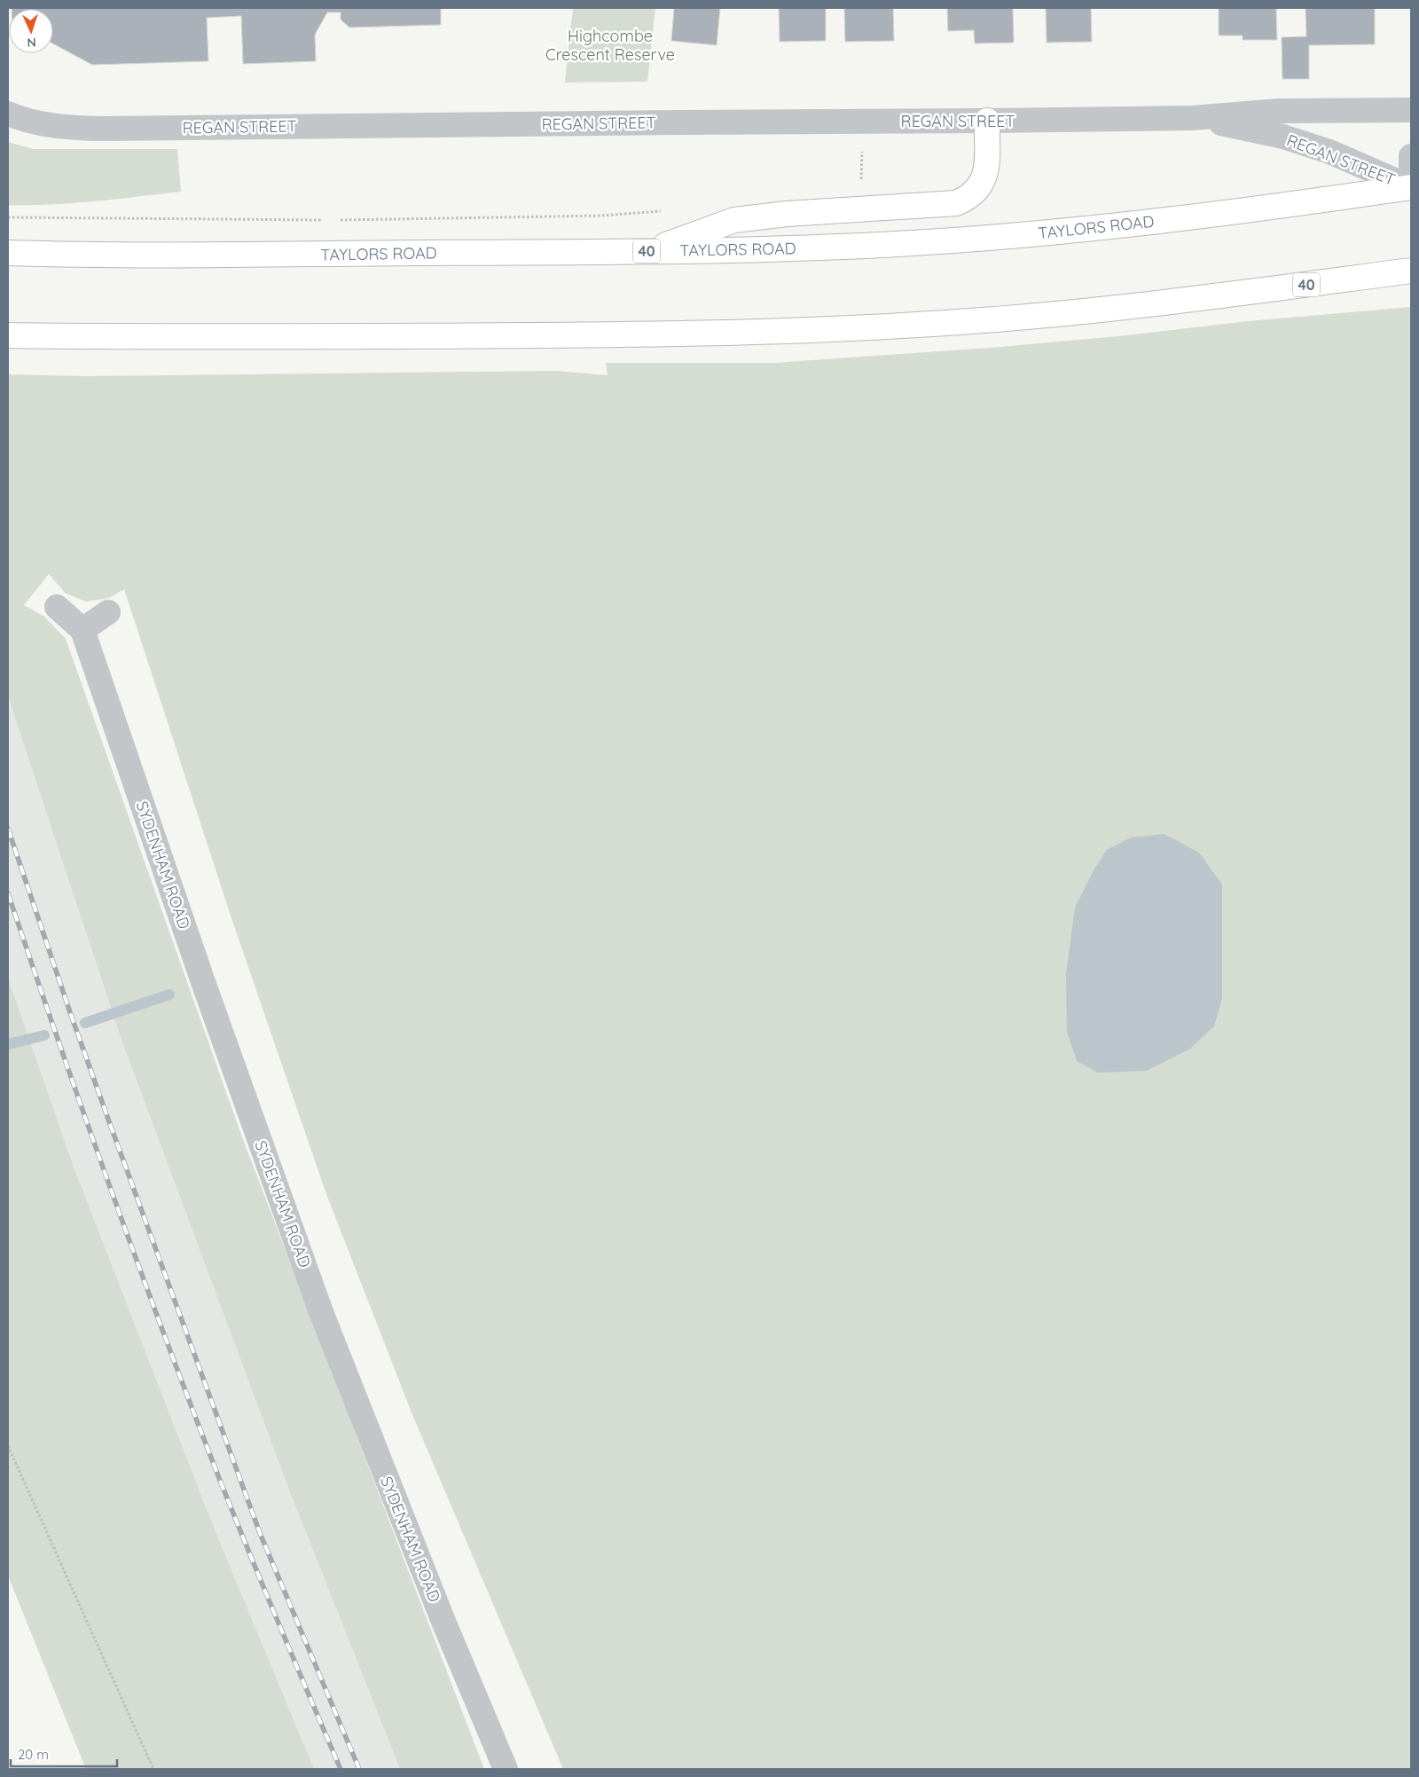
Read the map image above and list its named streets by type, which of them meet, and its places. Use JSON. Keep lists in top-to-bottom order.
{
  "streets": {
    "main road": ["TAYLORS ROAD", "40"],
    "street": ["REGAN STREET", "SYDENHAM ROAD"]
  },
  "crossings": [
    ["REGAN STREET", "TAYLORS ROAD"]
  ],
  "parks": ["Highcombe Crescent Reserve"],
  "scale_bar": "20 m",
  "north": "bottom"
}
